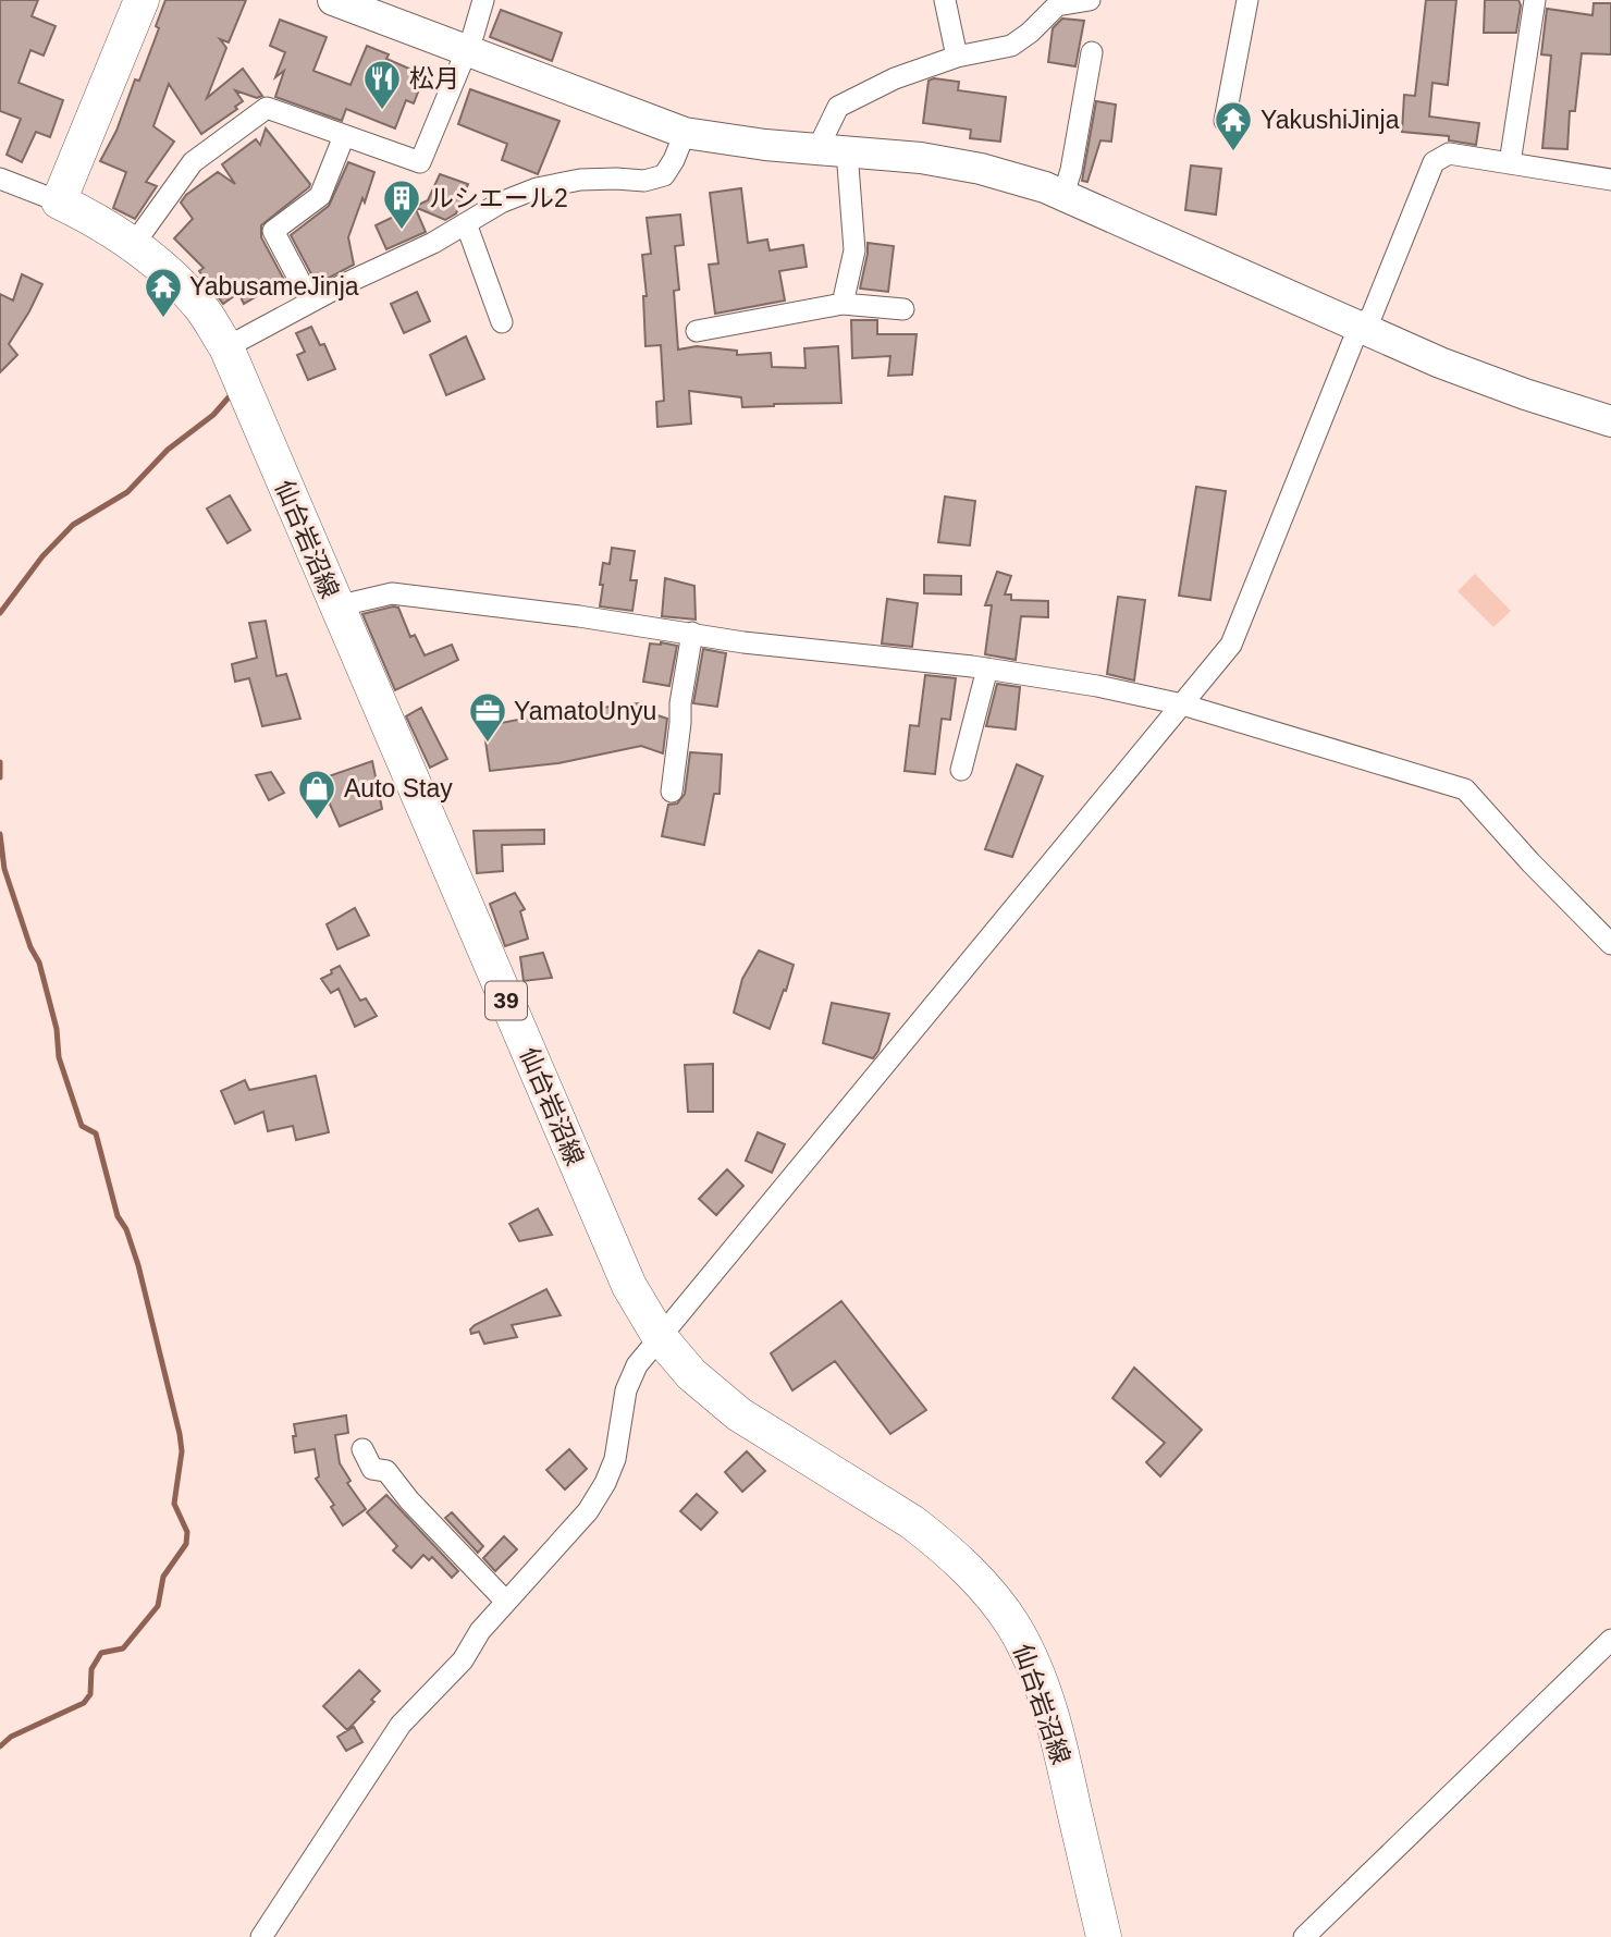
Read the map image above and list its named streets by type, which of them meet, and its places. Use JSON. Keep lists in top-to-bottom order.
{
  "streets": {
    "main road": ["仙台岩沼線", "39"]
  },
  "places": {
    "restaurant": ["松月"],
    "temple": ["YakushiJinja", "YabusameJinja"],
    "building": ["ルシエール2"],
    "office": ["YamatoUnyu"],
    "shop": ["Auto Stay"]
  }
}
